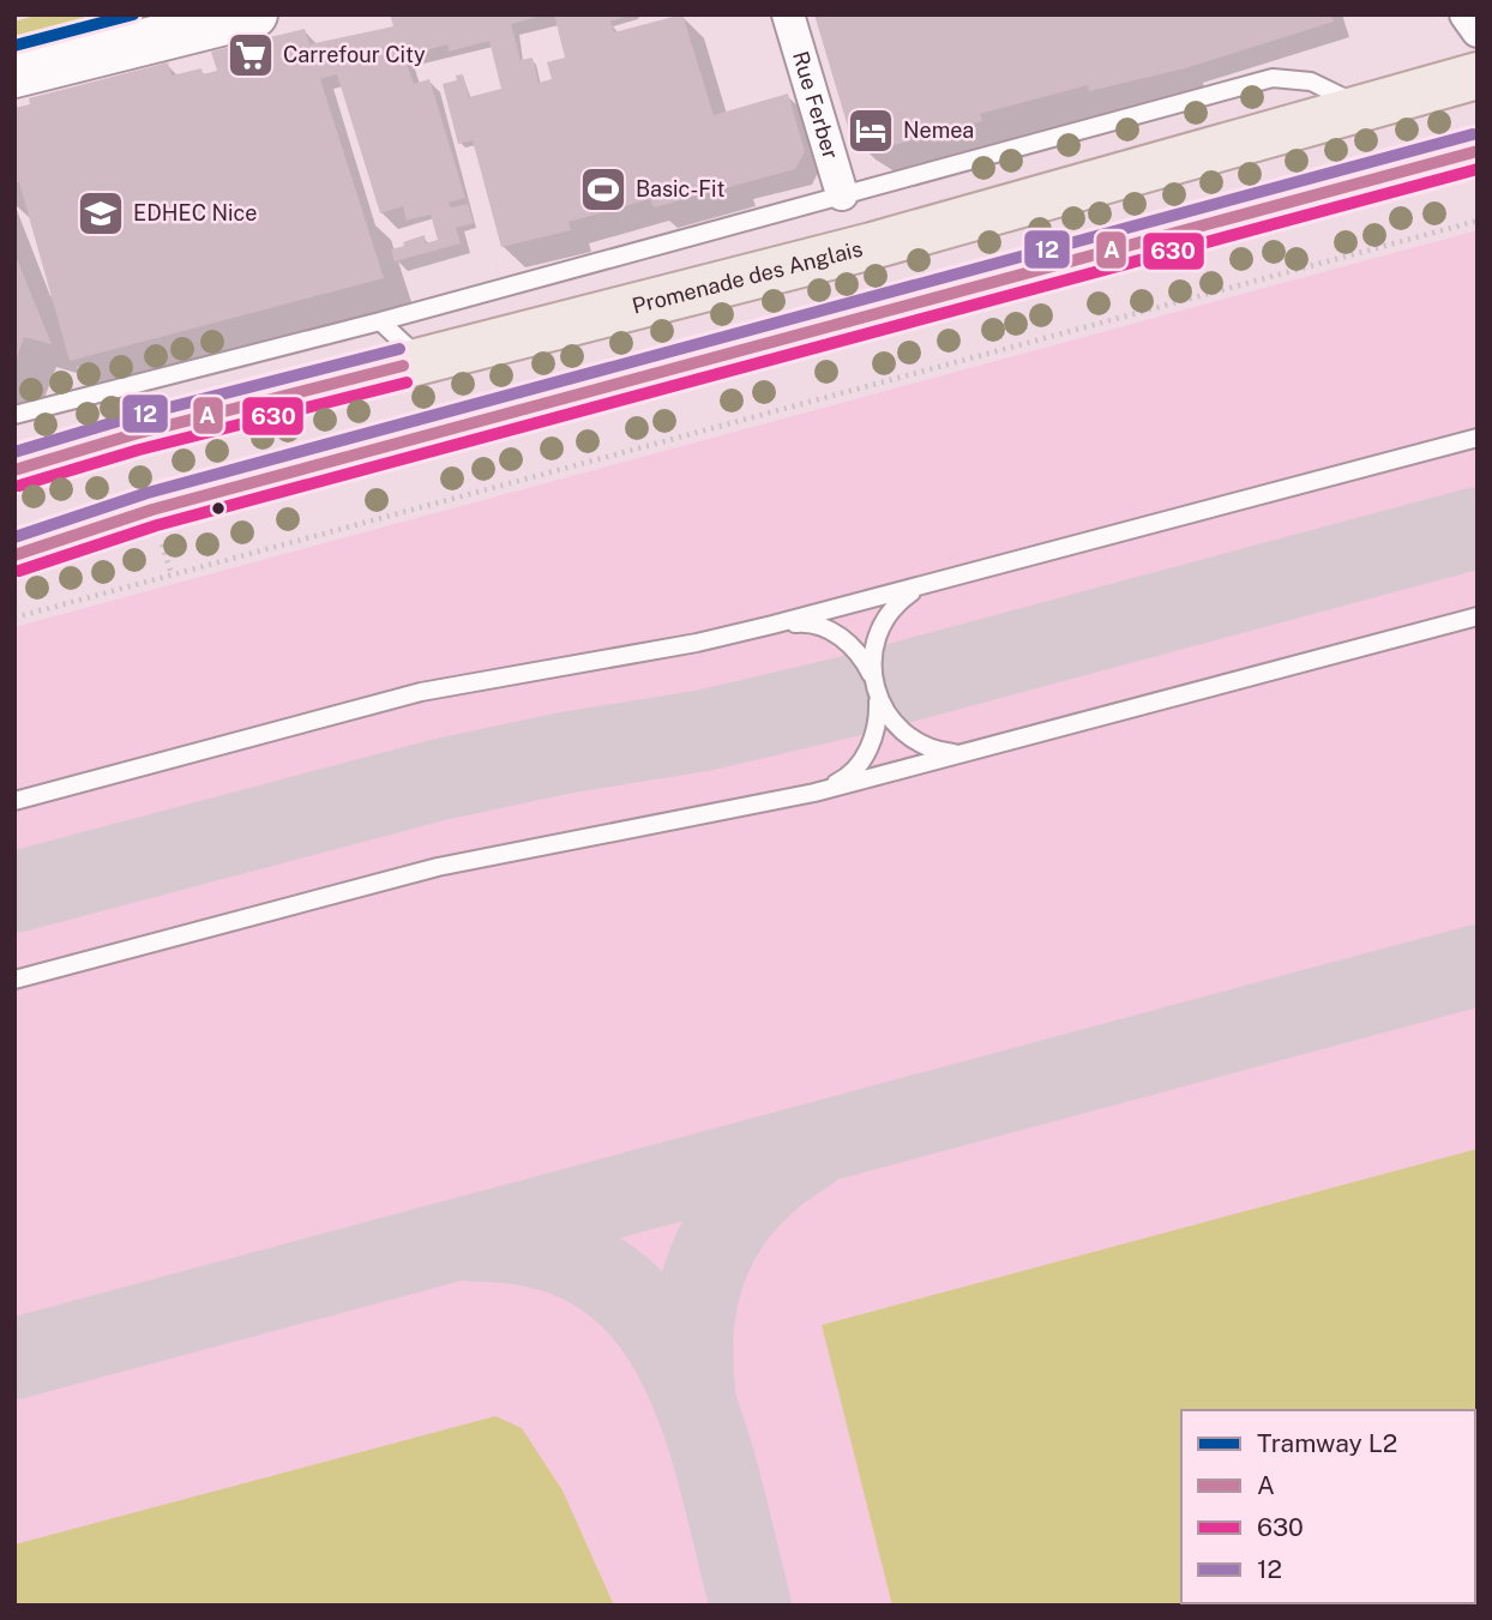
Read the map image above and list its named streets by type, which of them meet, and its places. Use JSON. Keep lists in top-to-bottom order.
{
  "streets": {
    "main road": ["Promenade des Anglais"],
    "street": ["Rue Ferber"]
  },
  "places": {
    "supermarket": ["Carrefour City"],
    "hotel": ["Nemea"],
    "sports": ["Basic-Fit"],
    "school or university": ["EDHEC Nice"]
  },
  "lines": [
    "tram line L2",
    "transit line 12",
    "transit line A",
    "transit line 630"
  ],
  "legend": [
    "Tramway L2",
    "A",
    "630",
    "12"
  ]
}
